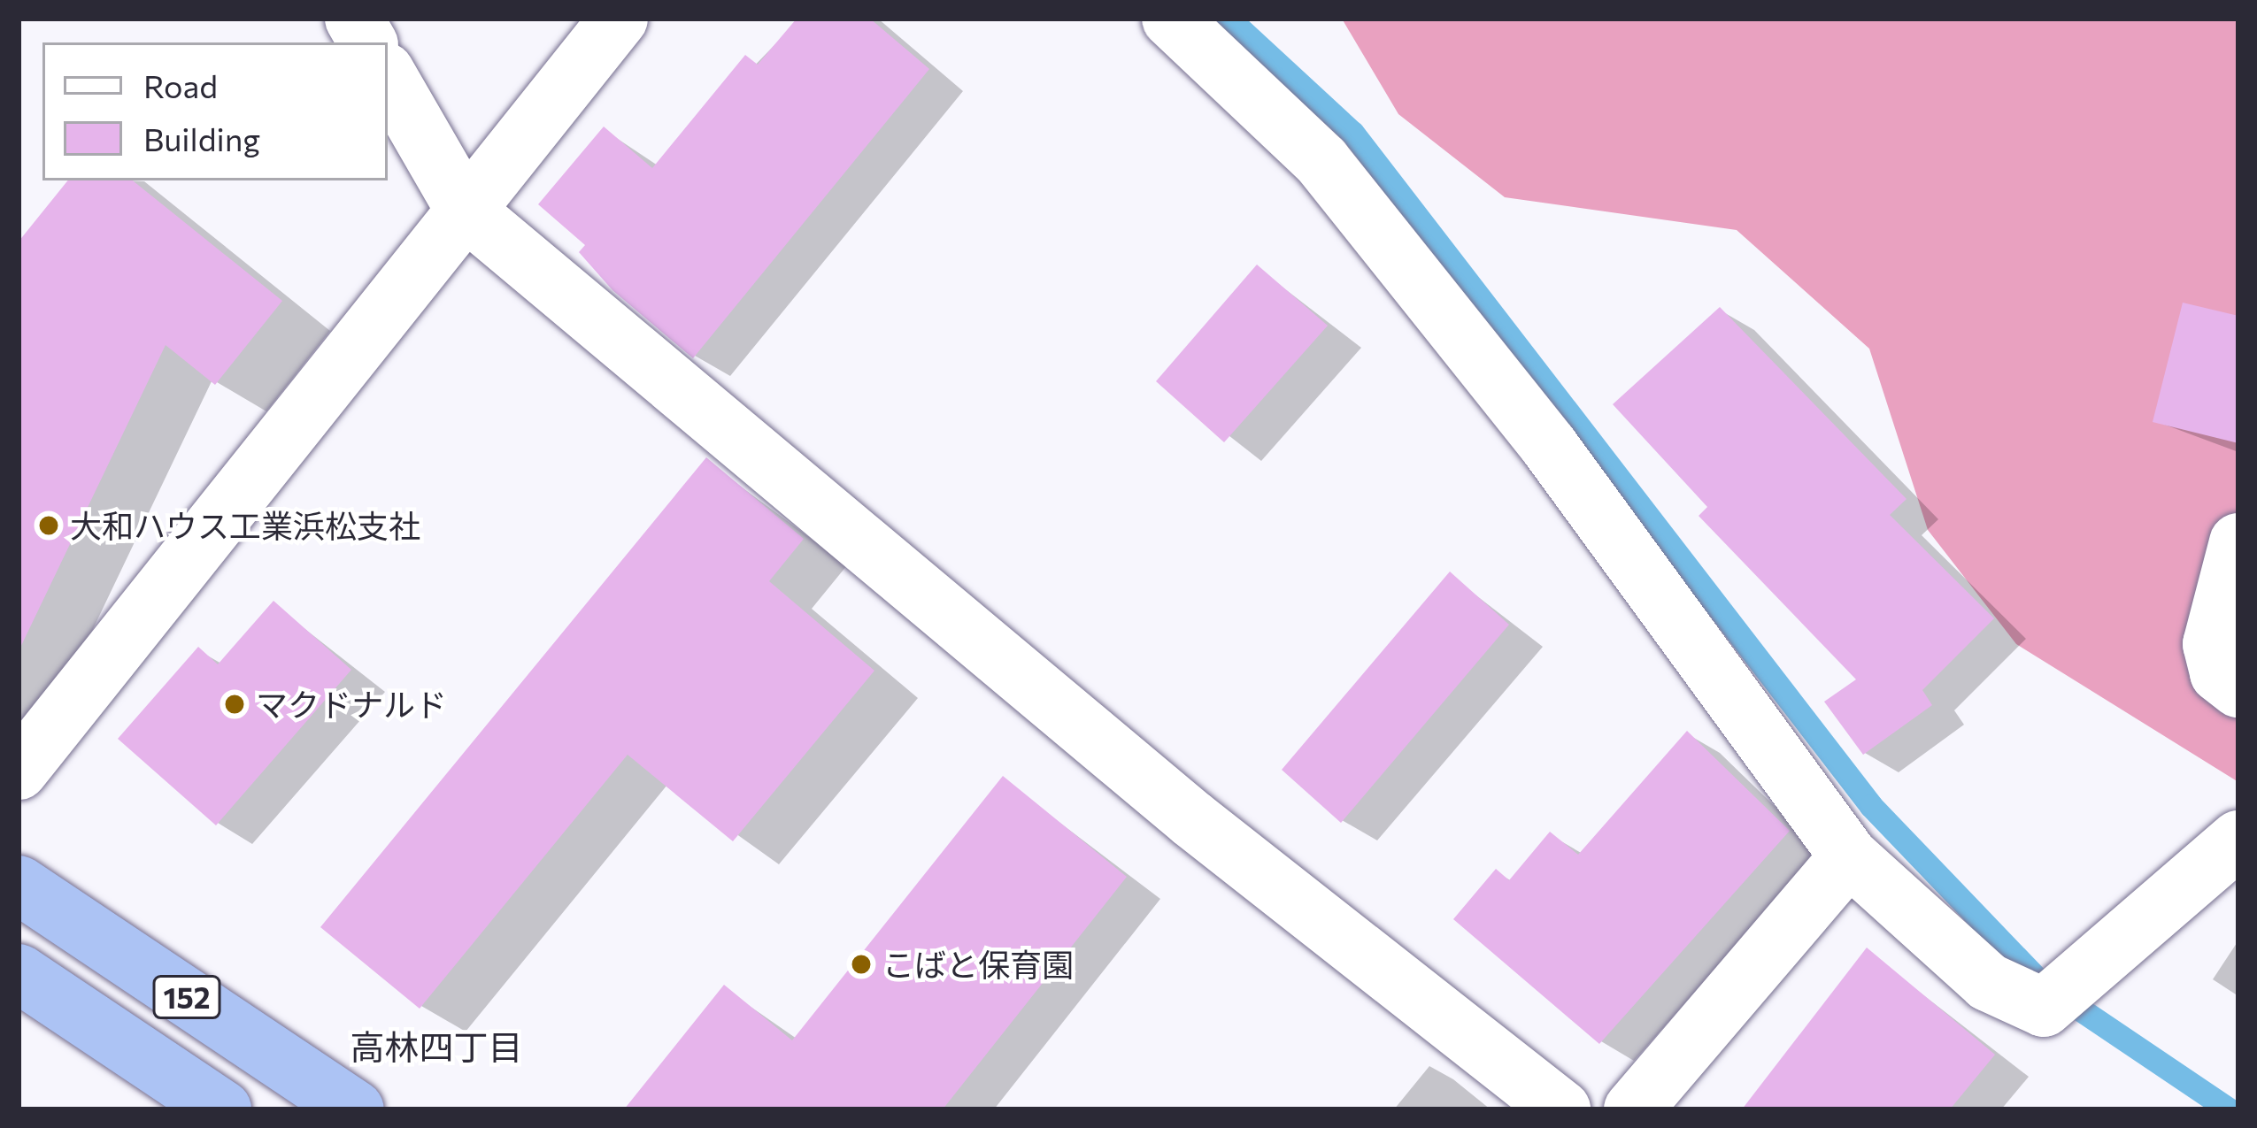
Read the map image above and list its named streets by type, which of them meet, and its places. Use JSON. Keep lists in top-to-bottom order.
{
  "streets": {
    "highway": ["152"]
  },
  "districts": ["高林四丁目"],
  "places": ["大和ハウス工業浜松支社", "マクドナルド", "こばと保育園"],
  "legend": ["Road", "Building"]
}
